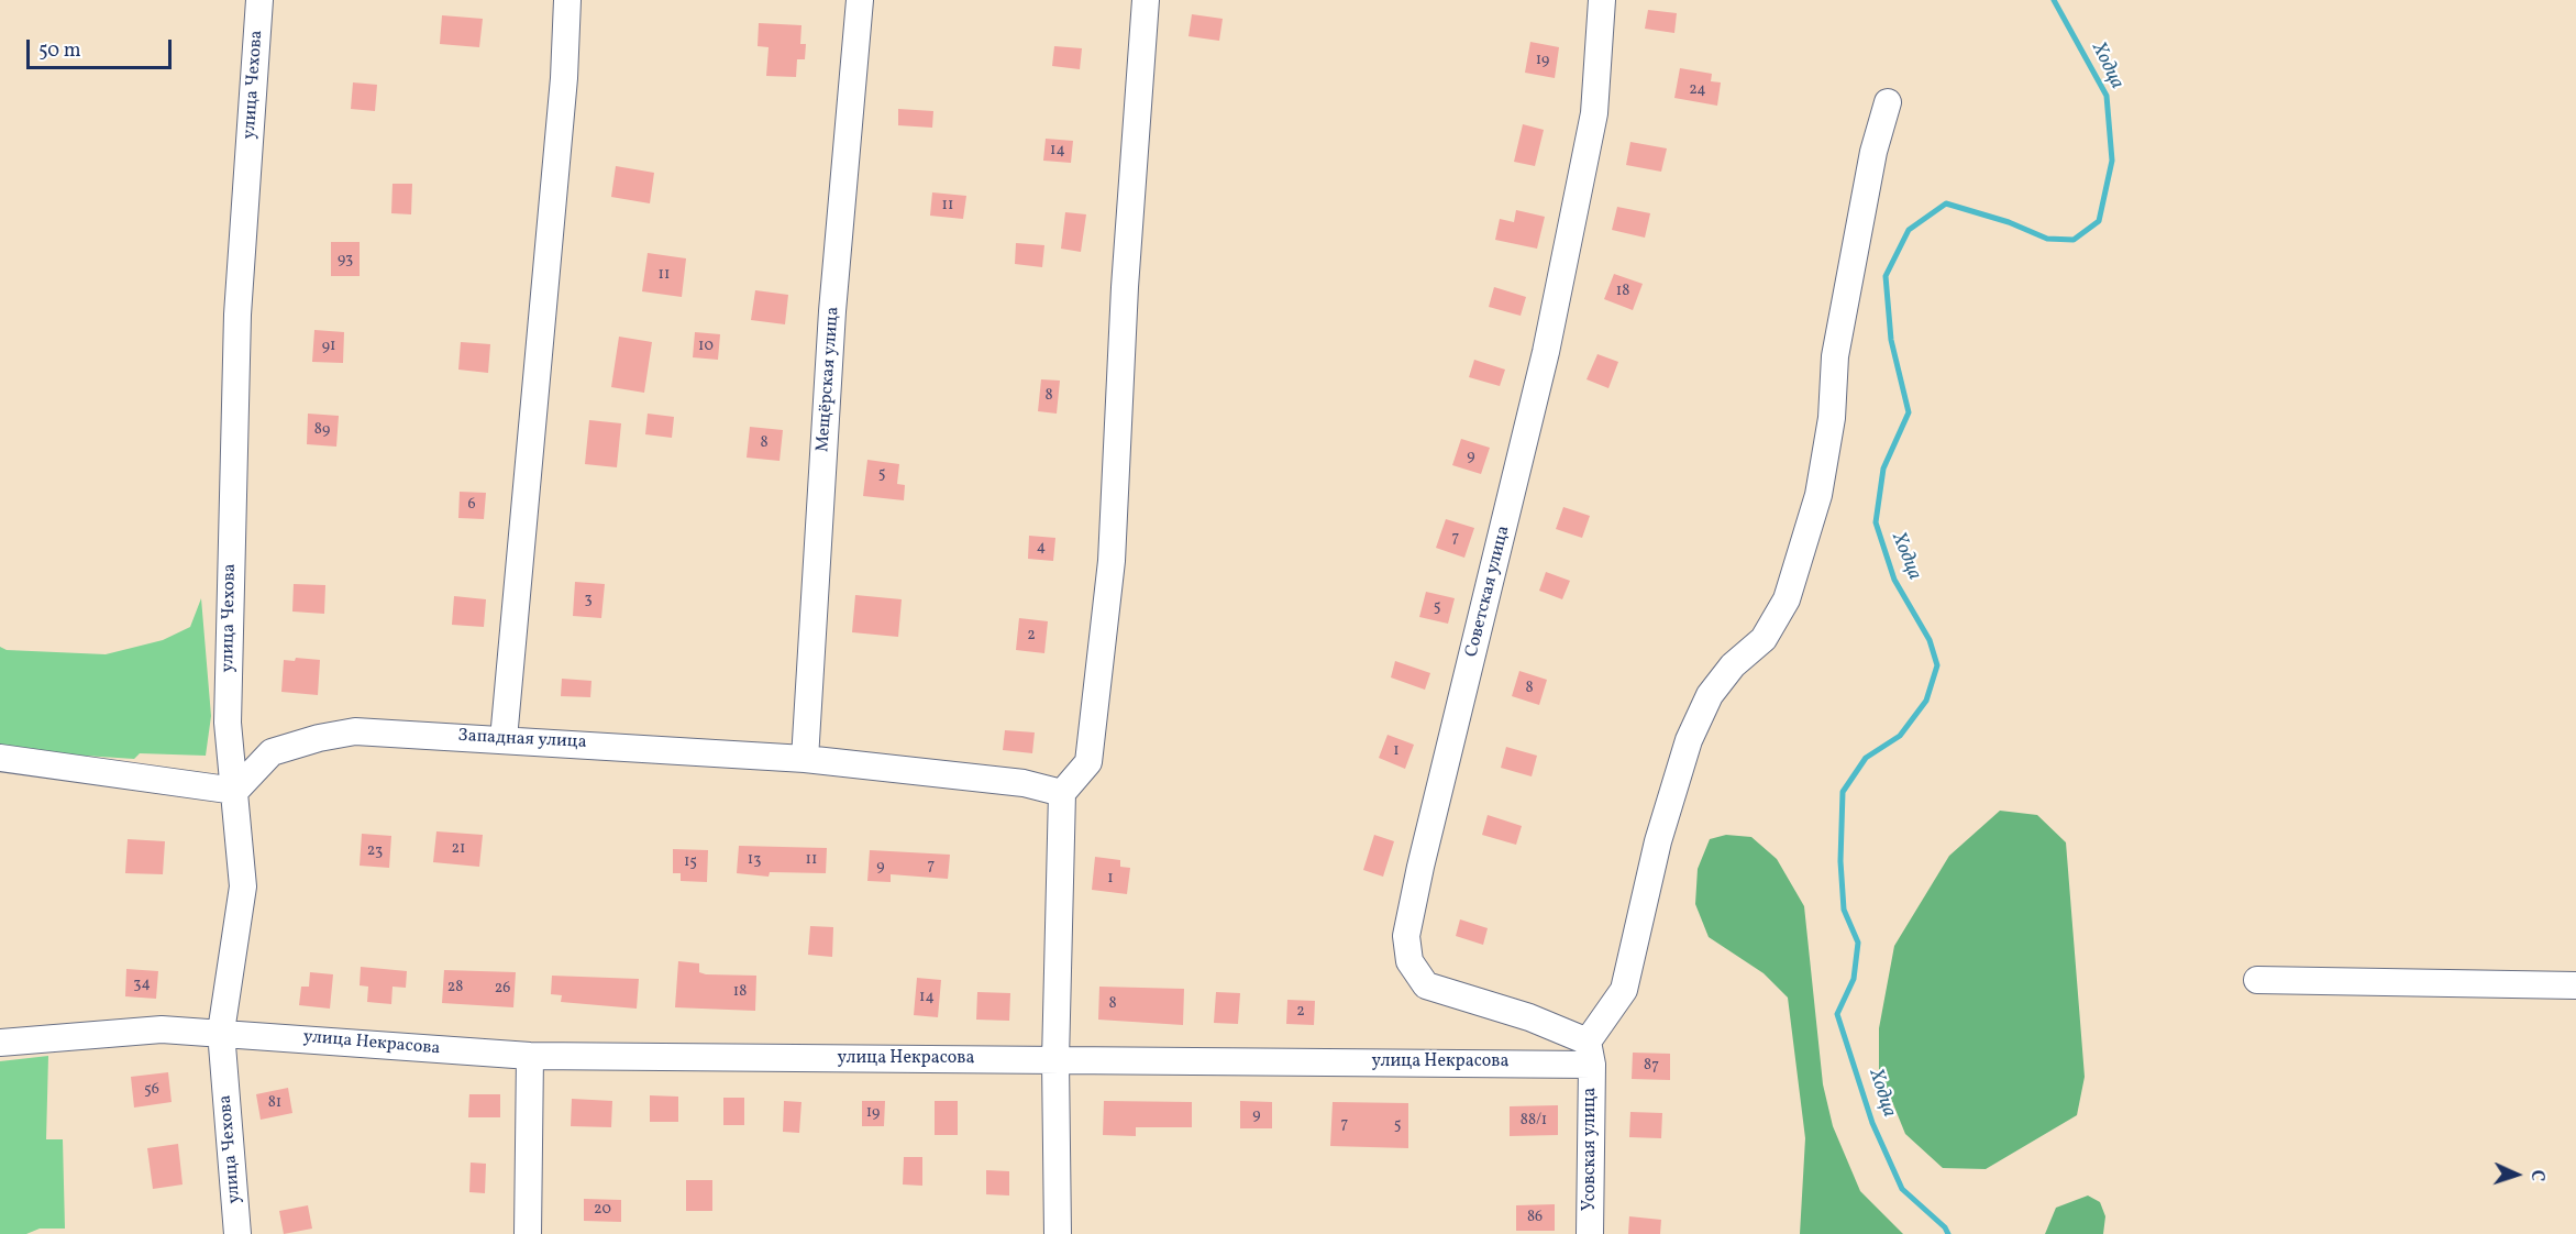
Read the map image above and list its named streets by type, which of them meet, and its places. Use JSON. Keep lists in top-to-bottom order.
{
  "streets": {
    "street": [
      "улица Чехова",
      "Мещёрская улица",
      "Советская улица",
      "Западная улица",
      "улица Некрасова",
      "Усовская улица"
    ]
  },
  "crossings": [
    ["улица Чехова", "Западная улица"],
    ["улица Чехова", "улица Некрасова"],
    ["Мещёрская улица", "Западная улица"],
    ["Советская улица", "улица Некрасова"],
    ["Советская улица", "Усовская улица"],
    ["улица Некрасова", "Усовская улица"]
  ],
  "water": ["Ходца"],
  "house_numbers": [
    "19",
    "24",
    "14",
    "11",
    "93",
    "11",
    "18",
    "91",
    "10",
    "8",
    "89",
    "8",
    "9",
    "5",
    "6",
    "7",
    "4",
    "3",
    "5",
    "2",
    "8",
    "1",
    "21",
    "23",
    "13",
    "11",
    "15",
    "7",
    "9",
    "1",
    "34",
    "28",
    "26",
    "18",
    "14",
    "8",
    "2",
    "87",
    "56",
    "81",
    "19",
    "9",
    "88/1",
    "7",
    "5",
    "20",
    "86"
  ],
  "scale_bar": "50 m",
  "north": "right"
}
